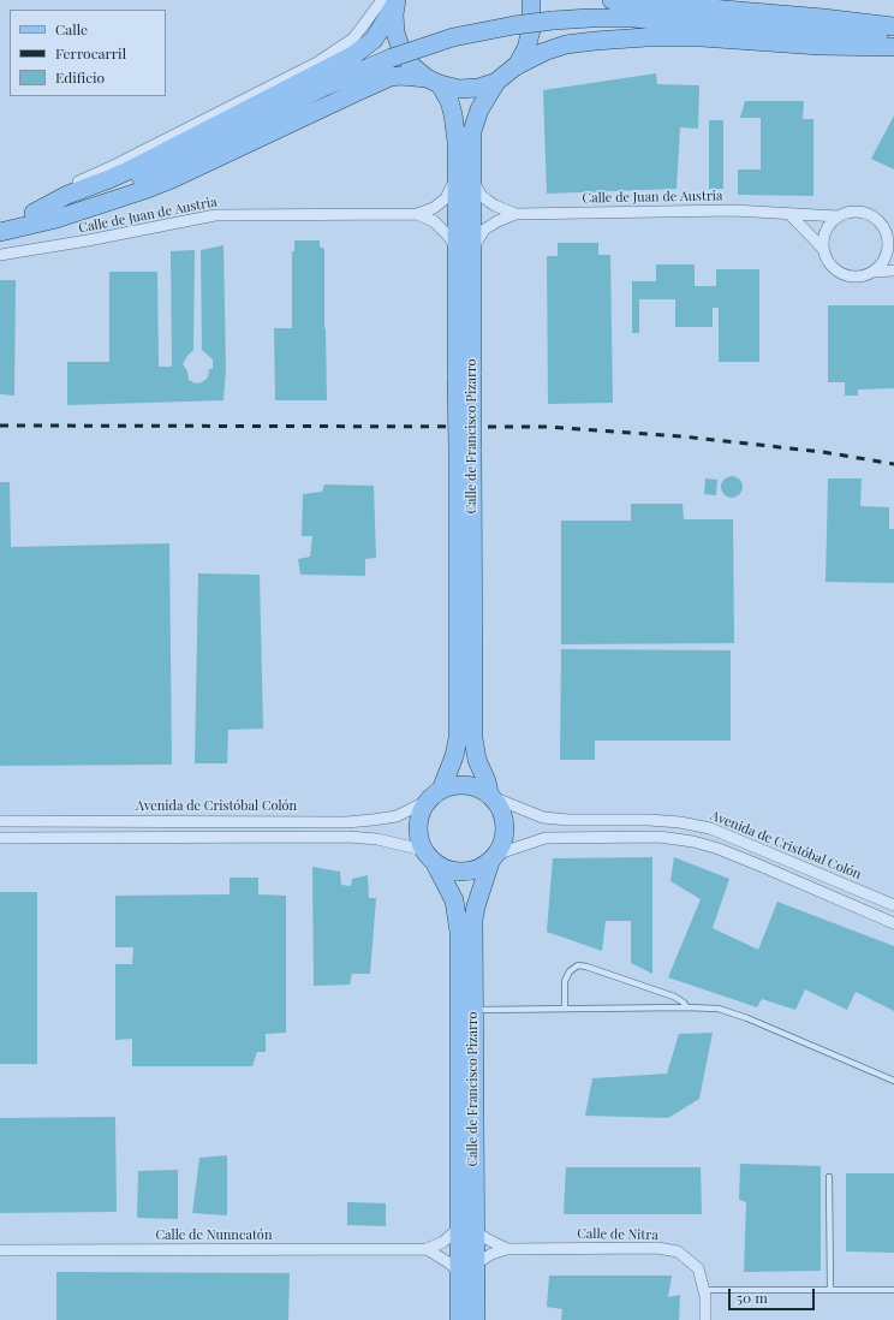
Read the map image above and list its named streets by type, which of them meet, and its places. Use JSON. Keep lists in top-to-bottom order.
{
  "streets": {
    "main road": ["Calle de Francisco Pizarro"],
    "street": [
      "Calle de Juan de Austria",
      "Avenida de Cristóbal Colón",
      "Calle de Nitra",
      "Calle de Nunneatón"
    ]
  },
  "crossings": [
    ["Calle de Francisco Pizarro", "Avenida de Cristóbal Colón"],
    ["Calle de Francisco Pizarro", "Calle de Nitra"],
    ["Calle de Francisco Pizarro", "Calle de Nunneatón"],
    ["Calle de Nitra", "Calle de Nunneatón"]
  ],
  "legend": ["Calle", "Ferrocarril", "Edificio"],
  "scale_bar": "50 m"
}
